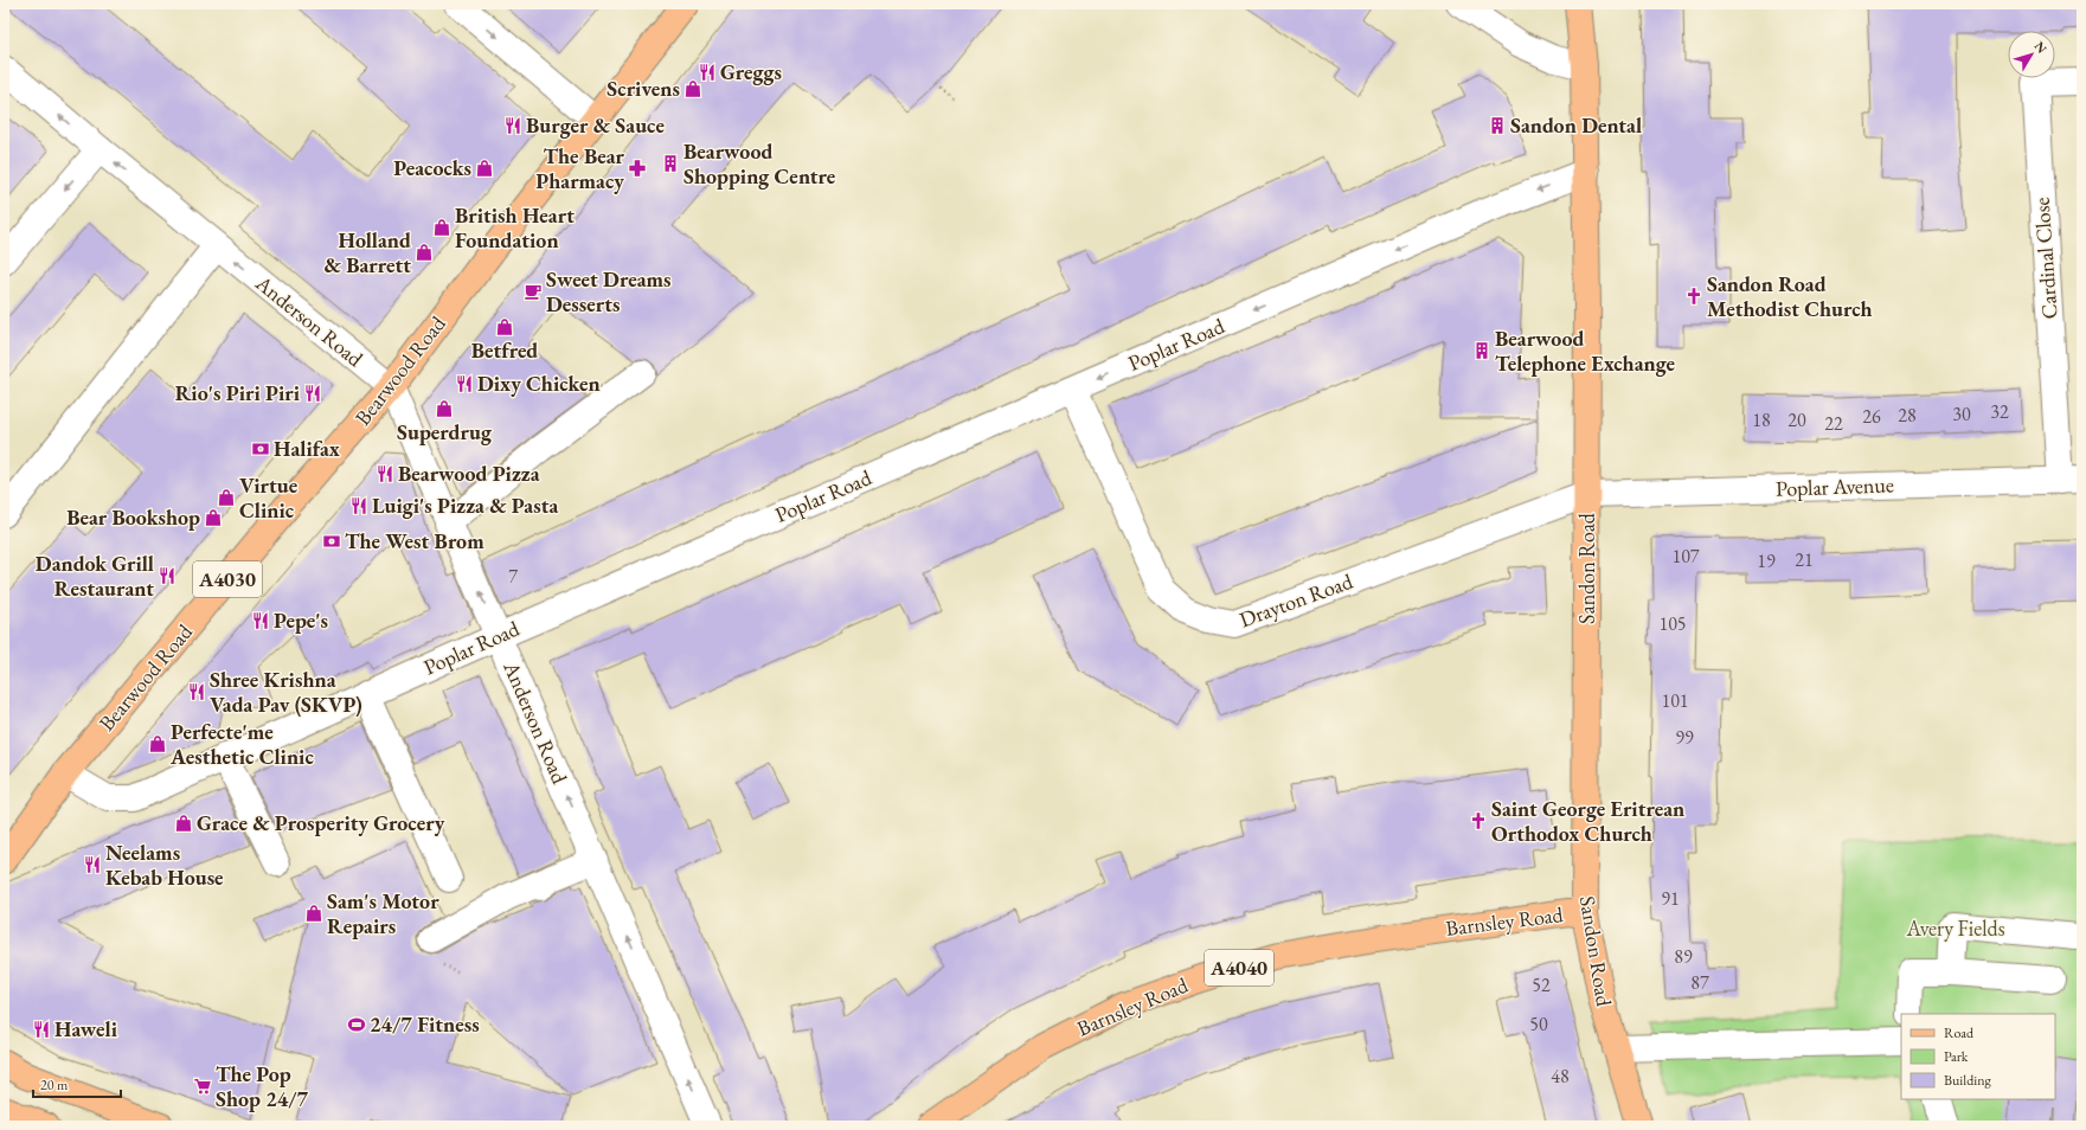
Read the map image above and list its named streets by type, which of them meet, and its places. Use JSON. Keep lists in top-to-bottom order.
{
  "streets": {
    "main road": [
      "Bearwood Road",
      "Sandon Road",
      "A4030",
      "Barnsley Road",
      "A4040"
    ],
    "street": [
      "Cardinal Close",
      "Anderson Road",
      "Poplar Road",
      "Poplar Avenue",
      "Drayton Road"
    ]
  },
  "crossings": [
    ["Cardinal Close", "Poplar Avenue"],
    ["Anderson Road", "Poplar Road"],
    ["Anderson Road", "Bearwood Road"],
    ["Poplar Road", "Bearwood Road"],
    ["Poplar Road", "Sandon Road"],
    ["Poplar Road", "Drayton Road"],
    ["Poplar Avenue", "Sandon Road"],
    ["Poplar Avenue", "Drayton Road"],
    ["Sandon Road", "Drayton Road"],
    ["Sandon Road", "Barnsley Road"]
  ],
  "one_way": ["Anderson Road"],
  "parks": ["Avery Fields"],
  "places": {
    "restaurant": [
      "Greggs",
      "Burger & Sauce",
      "Dixy Chicken",
      "Rio's Piri Piri",
      "Bearwood Pizza",
      "Luigi's Pizza & Pasta",
      "Dandok Grill Restaurant",
      "Pepe's",
      "Shree Krishna Vada Pav (SKVP)",
      "Neelams Kebab House",
      "Haweli"
    ],
    "shop": [
      "Scrivens",
      "Peacocks",
      "British Heart Foundation",
      "Holland & Barrett",
      "Betfred",
      "Superdrug",
      "Virtue Clinic",
      "Bear Bookshop",
      "Perfecte'me Aesthetic Clinic",
      "Grace & Prosperity Grocery",
      "Sam's Motor Repairs"
    ],
    "building": ["Sandon Dental", "Bearwood Shopping Centre", "Bearwood Telephone Exchange"],
    "pharmacy": ["The Bear Pharmacy"],
    "cafe": ["Sweet Dreams Desserts"],
    "church": ["Sandon Road Methodist Church", "Saint George Eritrean Orthodox Church"],
    "bank": ["Halifax", "The West Brom"],
    "sports": ["24/7 Fitness"],
    "supermarket": ["The Pop Shop 24/7"]
  },
  "house_numbers": [
    "32",
    "30",
    "28",
    "26",
    "18",
    "20",
    "22",
    "107",
    "21",
    "19",
    "7",
    "105",
    "101",
    "99",
    "91",
    "89",
    "87",
    "52",
    "50",
    "48"
  ],
  "legend": ["Road", "Park", "Building"],
  "scale_bar": "20 m",
  "north": "top right"
}
